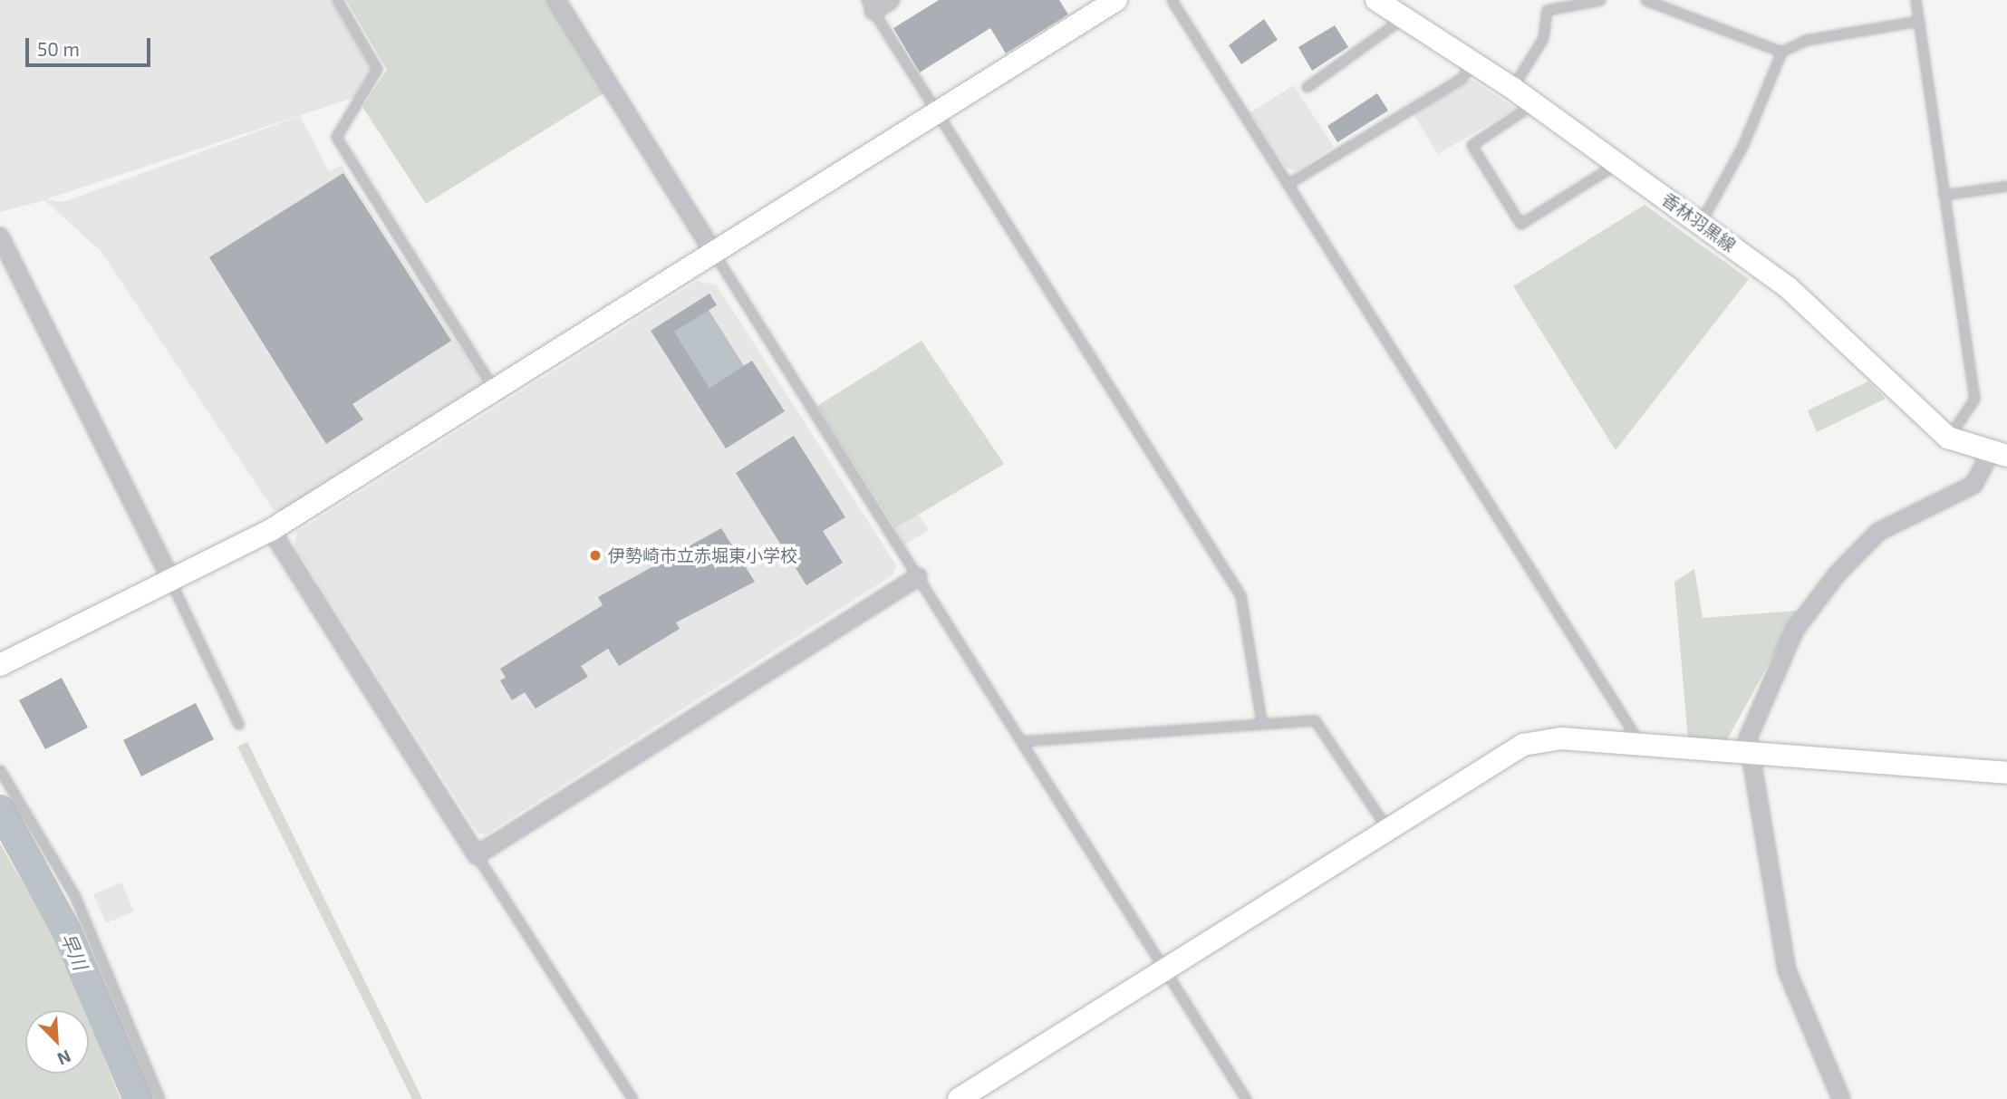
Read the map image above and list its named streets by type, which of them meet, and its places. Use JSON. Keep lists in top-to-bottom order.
{
  "streets": {
    "street": ["香林羽黒線"]
  },
  "water": ["早川"],
  "places": ["伊勢崎市立赤堀東小学校"],
  "scale_bar": "50 m",
  "north": "bottom right"
}
